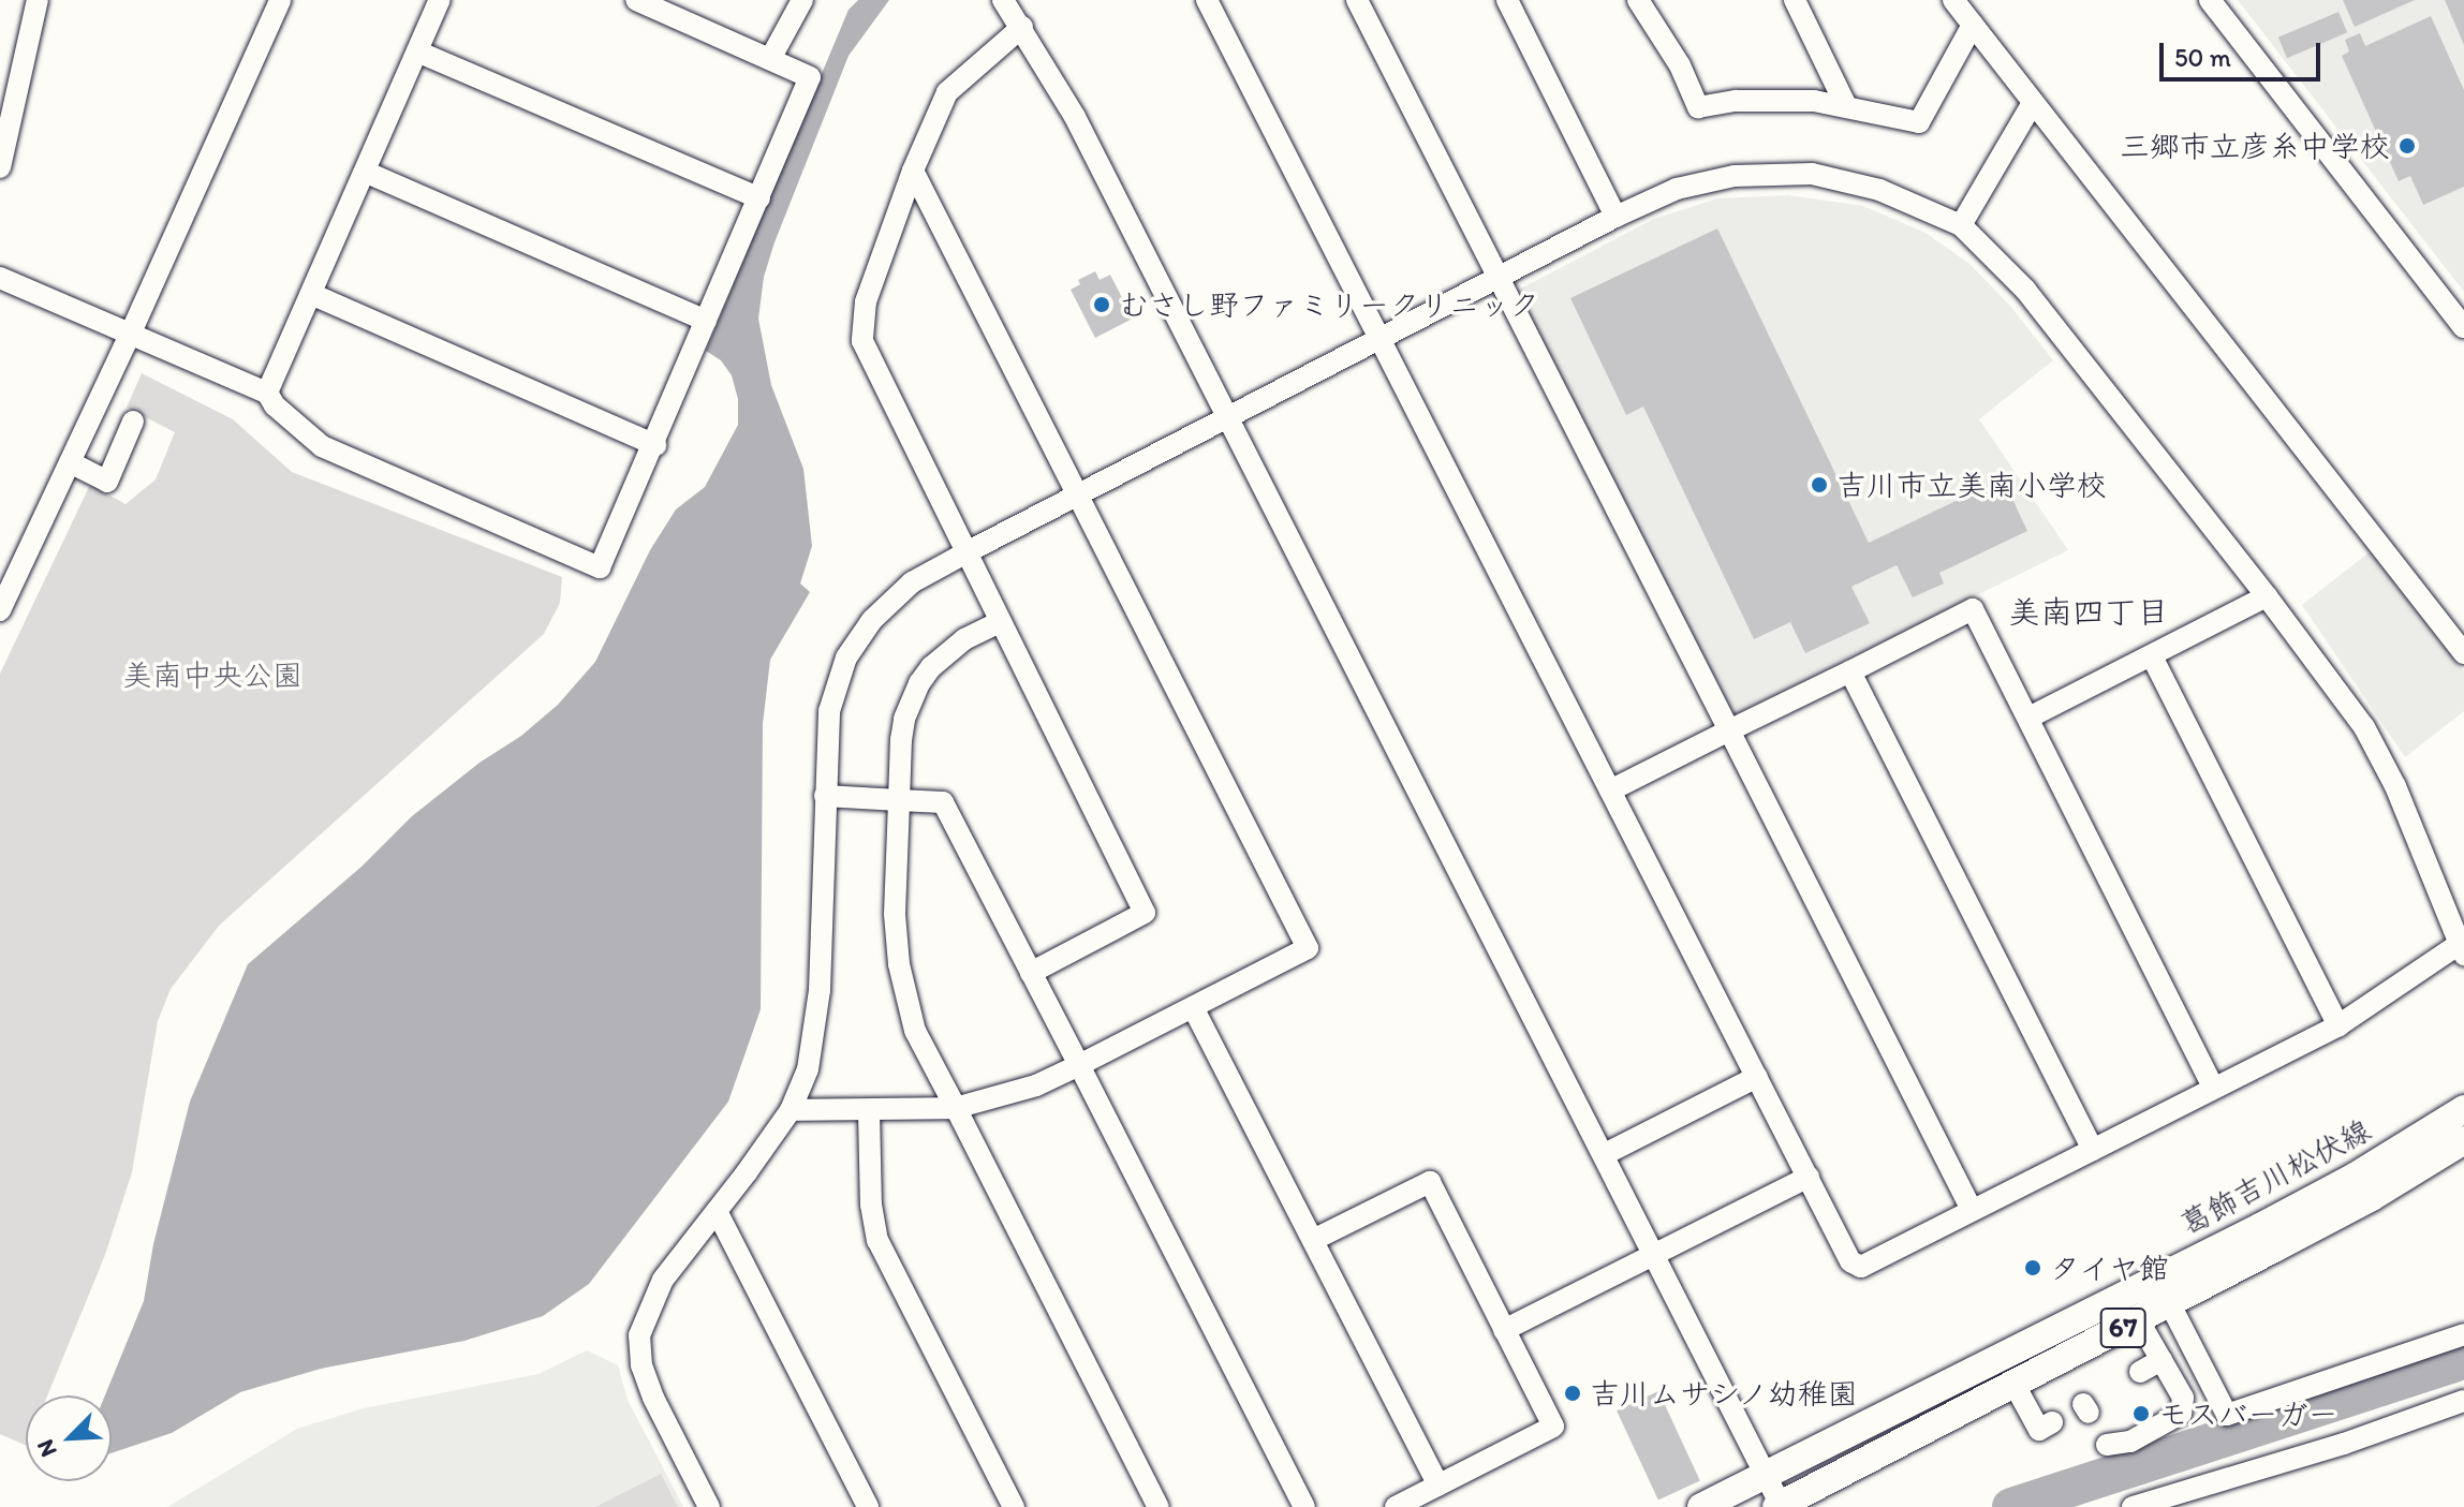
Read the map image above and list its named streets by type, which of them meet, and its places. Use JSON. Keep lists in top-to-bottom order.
{
  "streets": {
    "main road": ["葛飾吉川松伏線", "67"]
  },
  "districts": ["美南四丁目"],
  "parks": ["美南中央公園"],
  "places": [
    "三郷市立彦糸中学校",
    "むさし野ファミリークリニック",
    "吉川市立美南小学校",
    "タイヤ館",
    "吉川ムサシノ幼稚園",
    "モスバーガー"
  ],
  "scale_bar": "50 m",
  "north": "bottom left"
}
